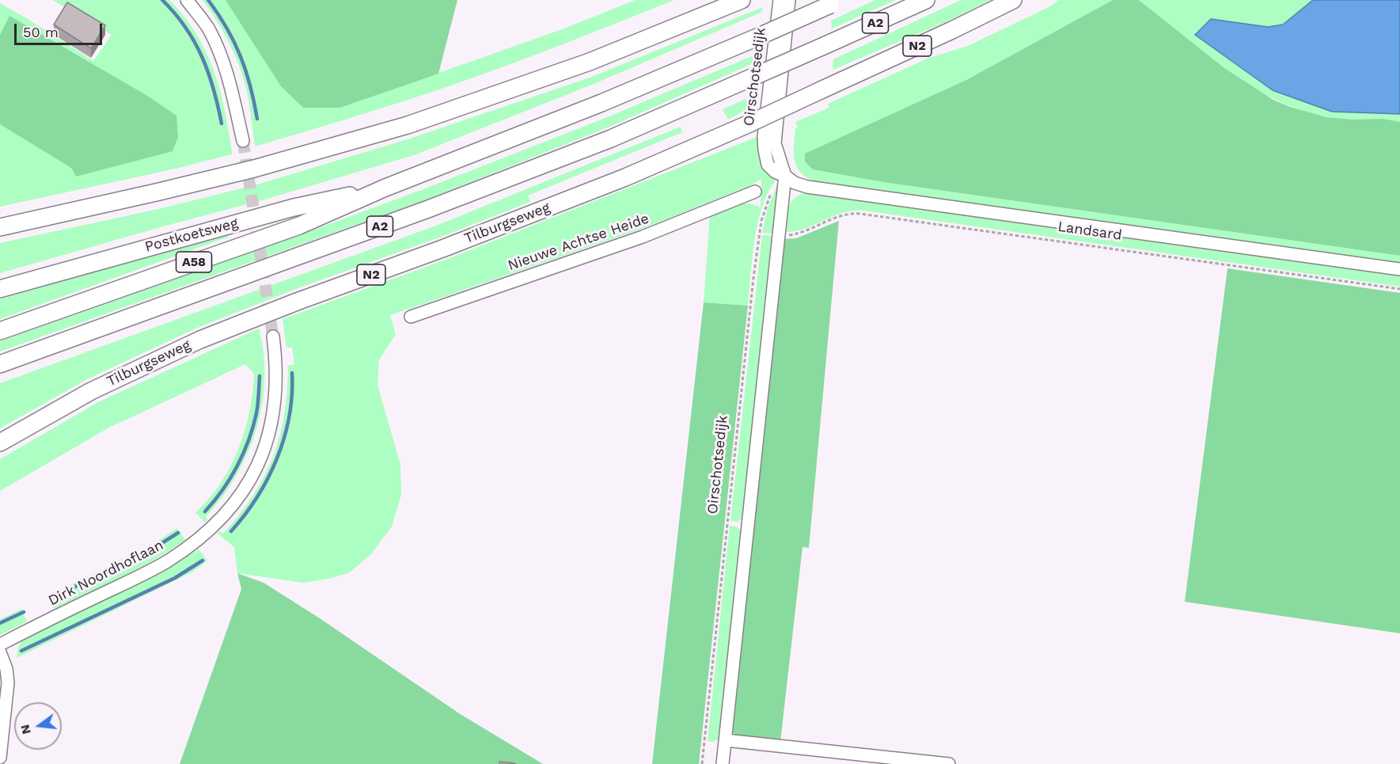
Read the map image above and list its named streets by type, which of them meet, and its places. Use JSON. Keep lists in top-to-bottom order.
{
  "streets": {
    "highway": [
      "A2",
      "N2",
      "Tilburgseweg",
      "Postkoetsweg",
      "A58"
    ],
    "street": [
      "Oirschotsedijk",
      "Landsard",
      "Nieuwe Achtse Heide",
      "Dirk Noordhoflaan"
    ]
  },
  "crossings": [
    ["Oirschotsedijk", "Landsard"],
    ["Postkoetsweg", "A58"]
  ],
  "scale_bar": "50 m",
  "north": "left"
}
